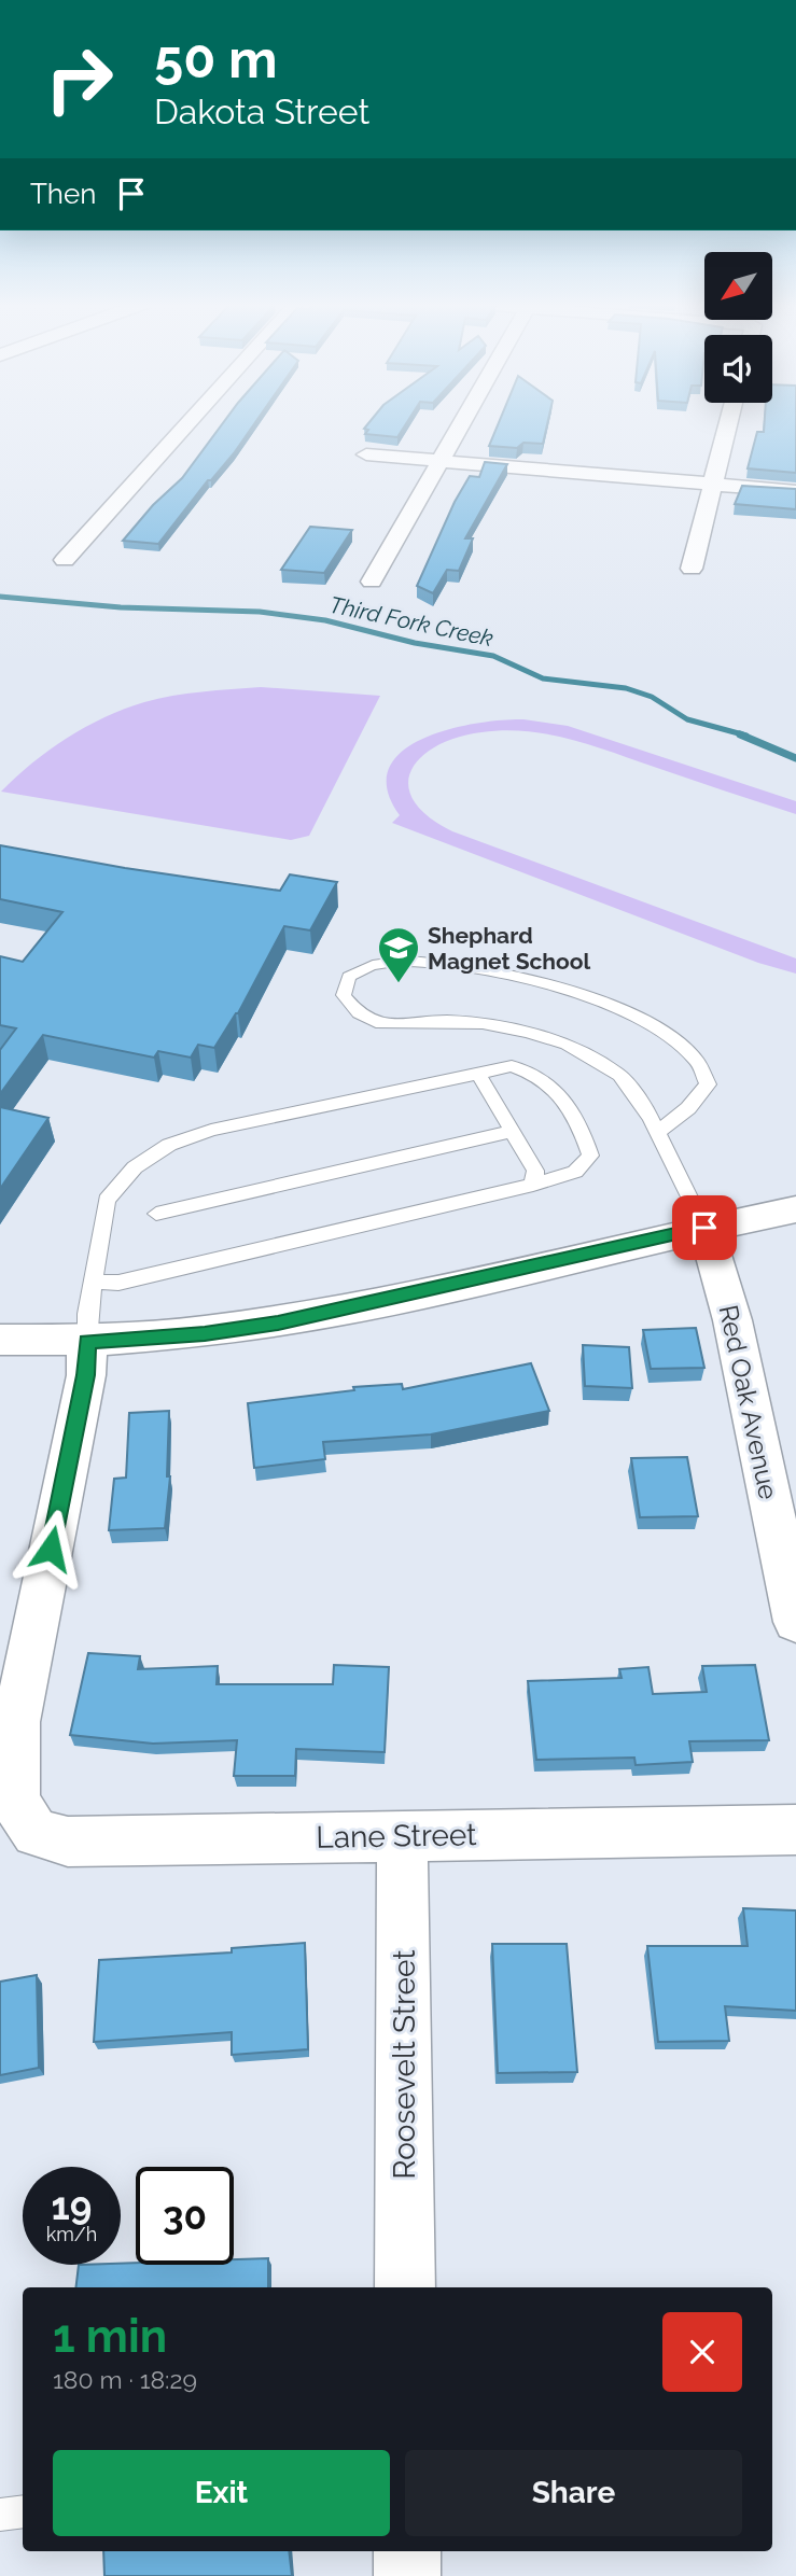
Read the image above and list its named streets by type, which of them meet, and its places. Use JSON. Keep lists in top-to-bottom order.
{
  "streets": {
    "street": ["Red Oak Avenue", "Lane Street", "Roosevelt Street"]
  },
  "crossings": [
    ["Lane Street", "Roosevelt Street"]
  ],
  "water": ["Third Fork Creek"],
  "places": {
    "school or university": ["Shephard Magnet School"]
  },
  "north": "bottom left",
  "page": {
    "turn": ["50 m", "Dakota Street"],
    "then": "Then",
    "speed": "19 km/h",
    "limit": "30",
    "heading": ["1 min", "180 m · 18:29"],
    "buttons": ["Exit", "Share"]
  }
}
